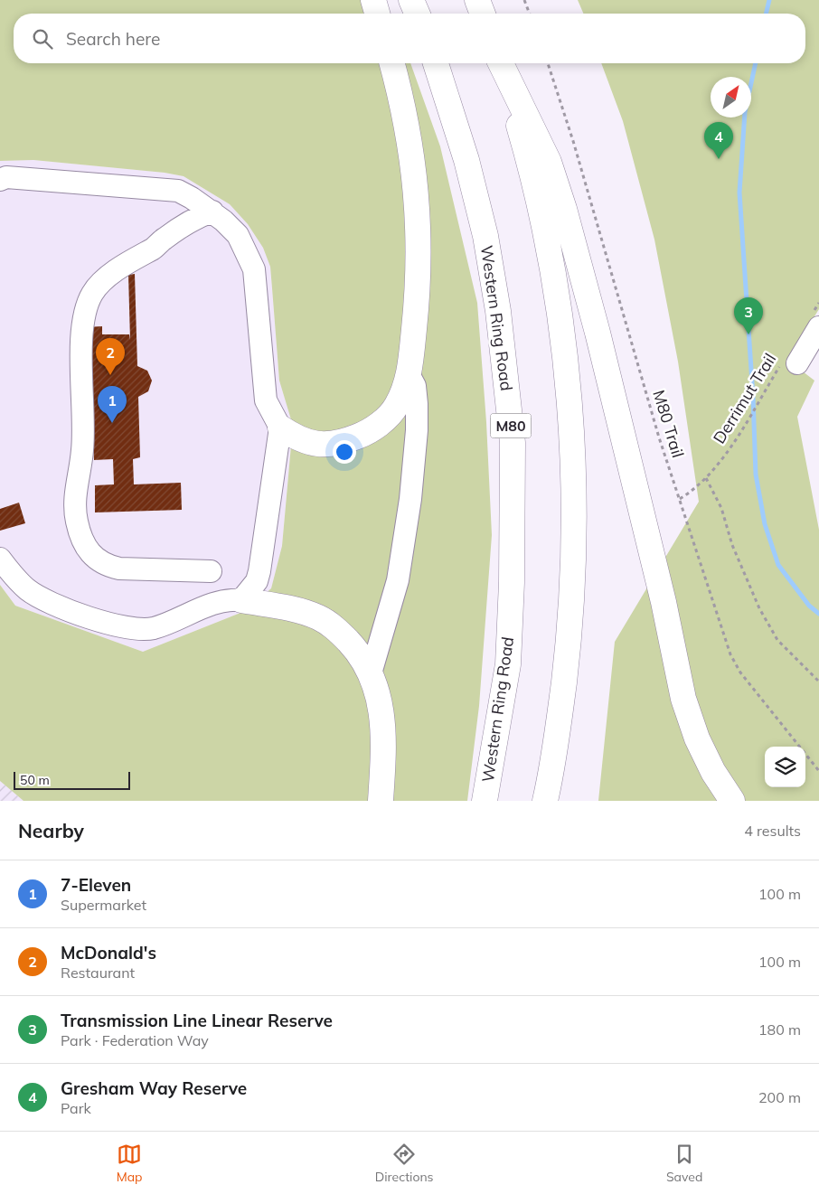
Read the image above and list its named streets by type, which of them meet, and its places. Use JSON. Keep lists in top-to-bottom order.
{
  "streets": {
    "highway": ["Western Ring Road", "M80"],
    "path": ["Derrimut Trail", "M80 Trail"]
  },
  "crossings": [
    ["Derrimut Trail", "M80 Trail"]
  ],
  "scale_bar": "50 m",
  "north": "top right",
  "page": {
    "search": "Search here",
    "pins": [
      "4",
      "3",
      "2",
      "1"
    ],
    "scale": "50 m",
    "heading": ["Nearby", "4 results"],
    "list": [
      {
        "mark": "1",
        "name": "7-Eleven",
        "note": "Supermarket",
        "value": "100 m"
      },
      {
        "mark": "2",
        "name": "McDonald's",
        "note": "Restaurant",
        "value": "100 m"
      },
      {
        "mark": "3",
        "name": "Transmission Line Linear Reserve",
        "note": "Park · Federation Way",
        "value": "180 m"
      },
      {
        "mark": "4",
        "name": "Gresham Way Reserve",
        "note": "Park",
        "value": "200 m"
      }
    ],
    "nav": ["Map", "Directions", "Saved"]
  }
}
